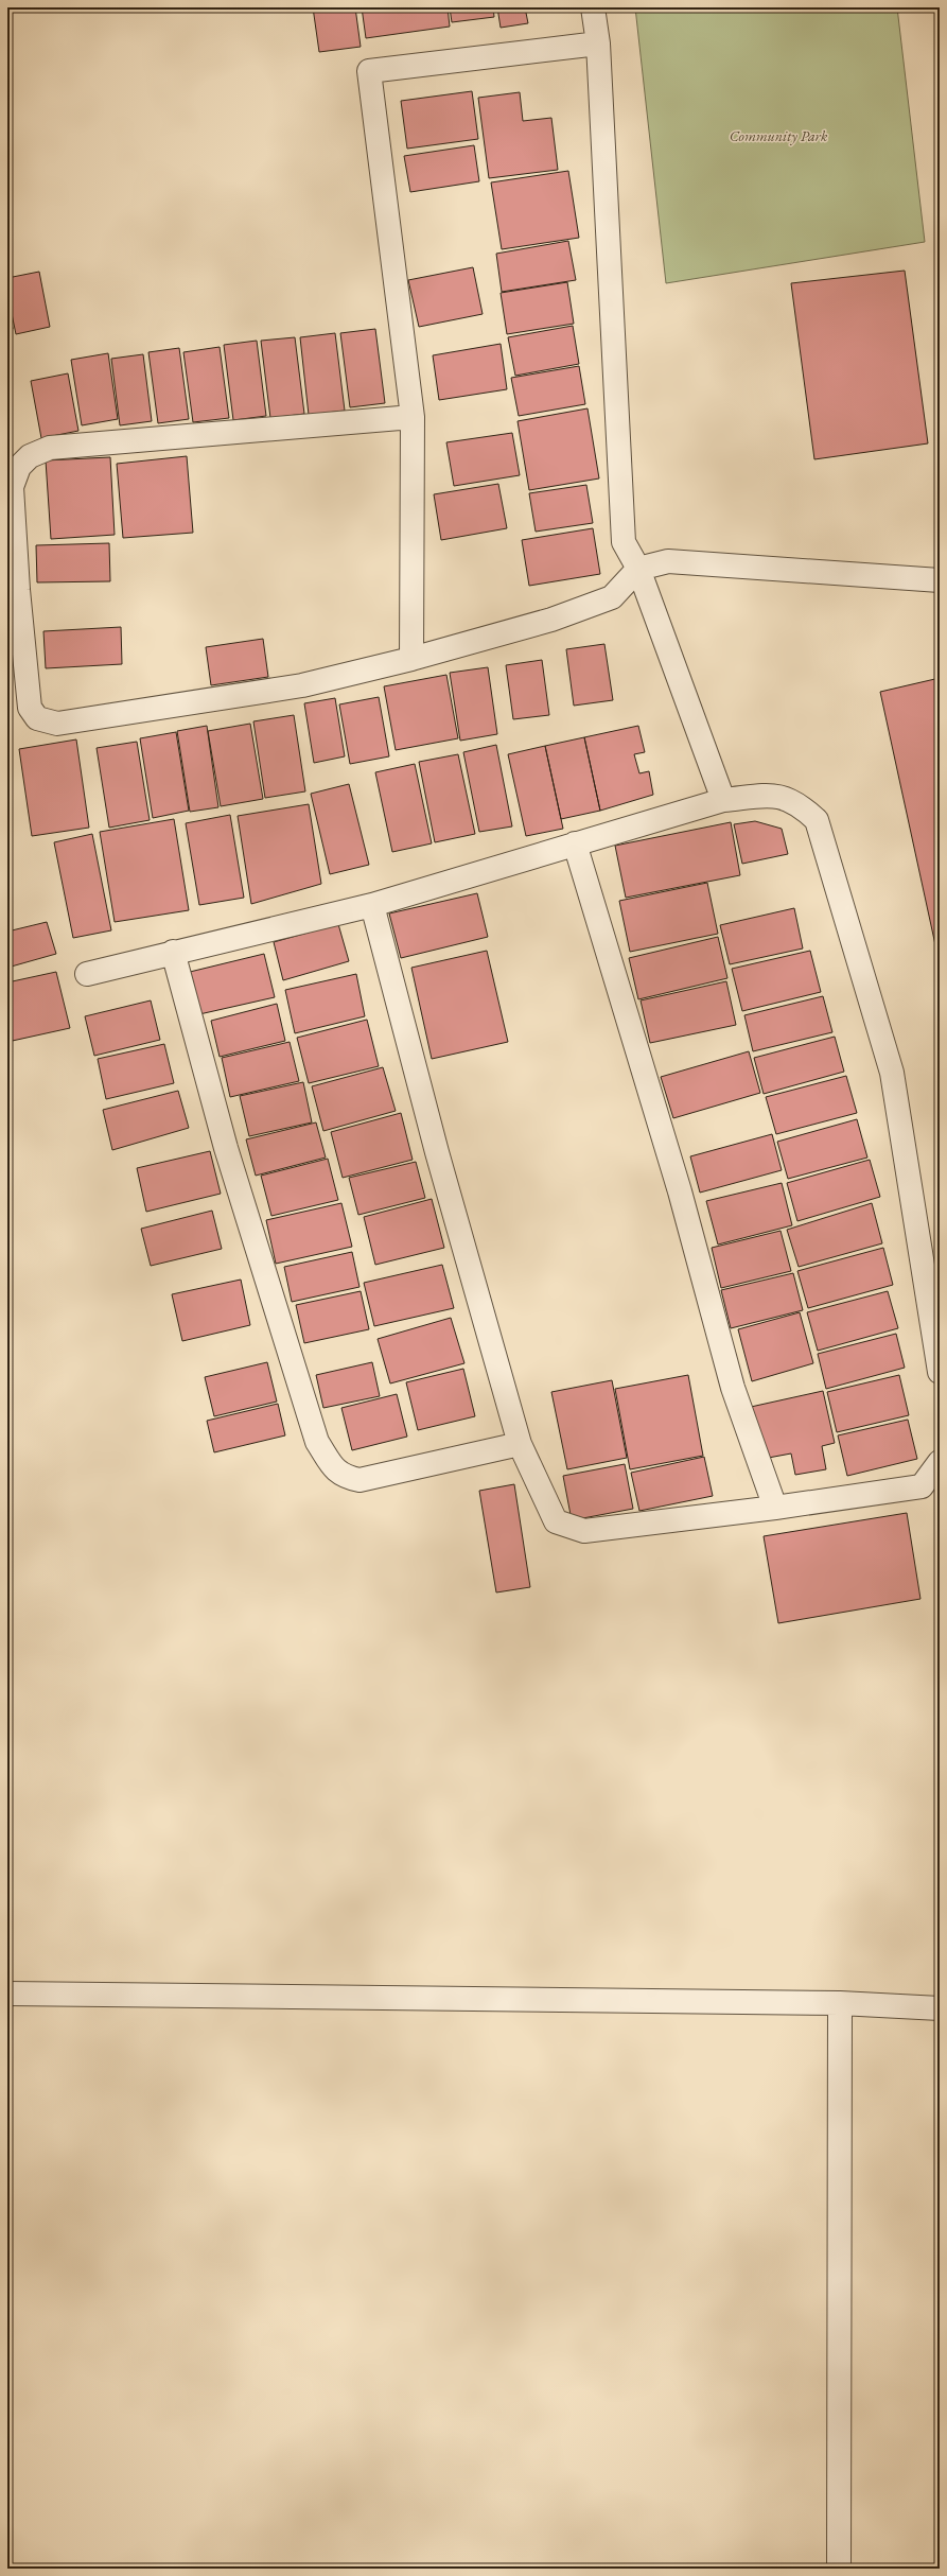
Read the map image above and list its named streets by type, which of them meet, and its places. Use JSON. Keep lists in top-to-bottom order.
{
  "parks": ["Community Park"]
}
